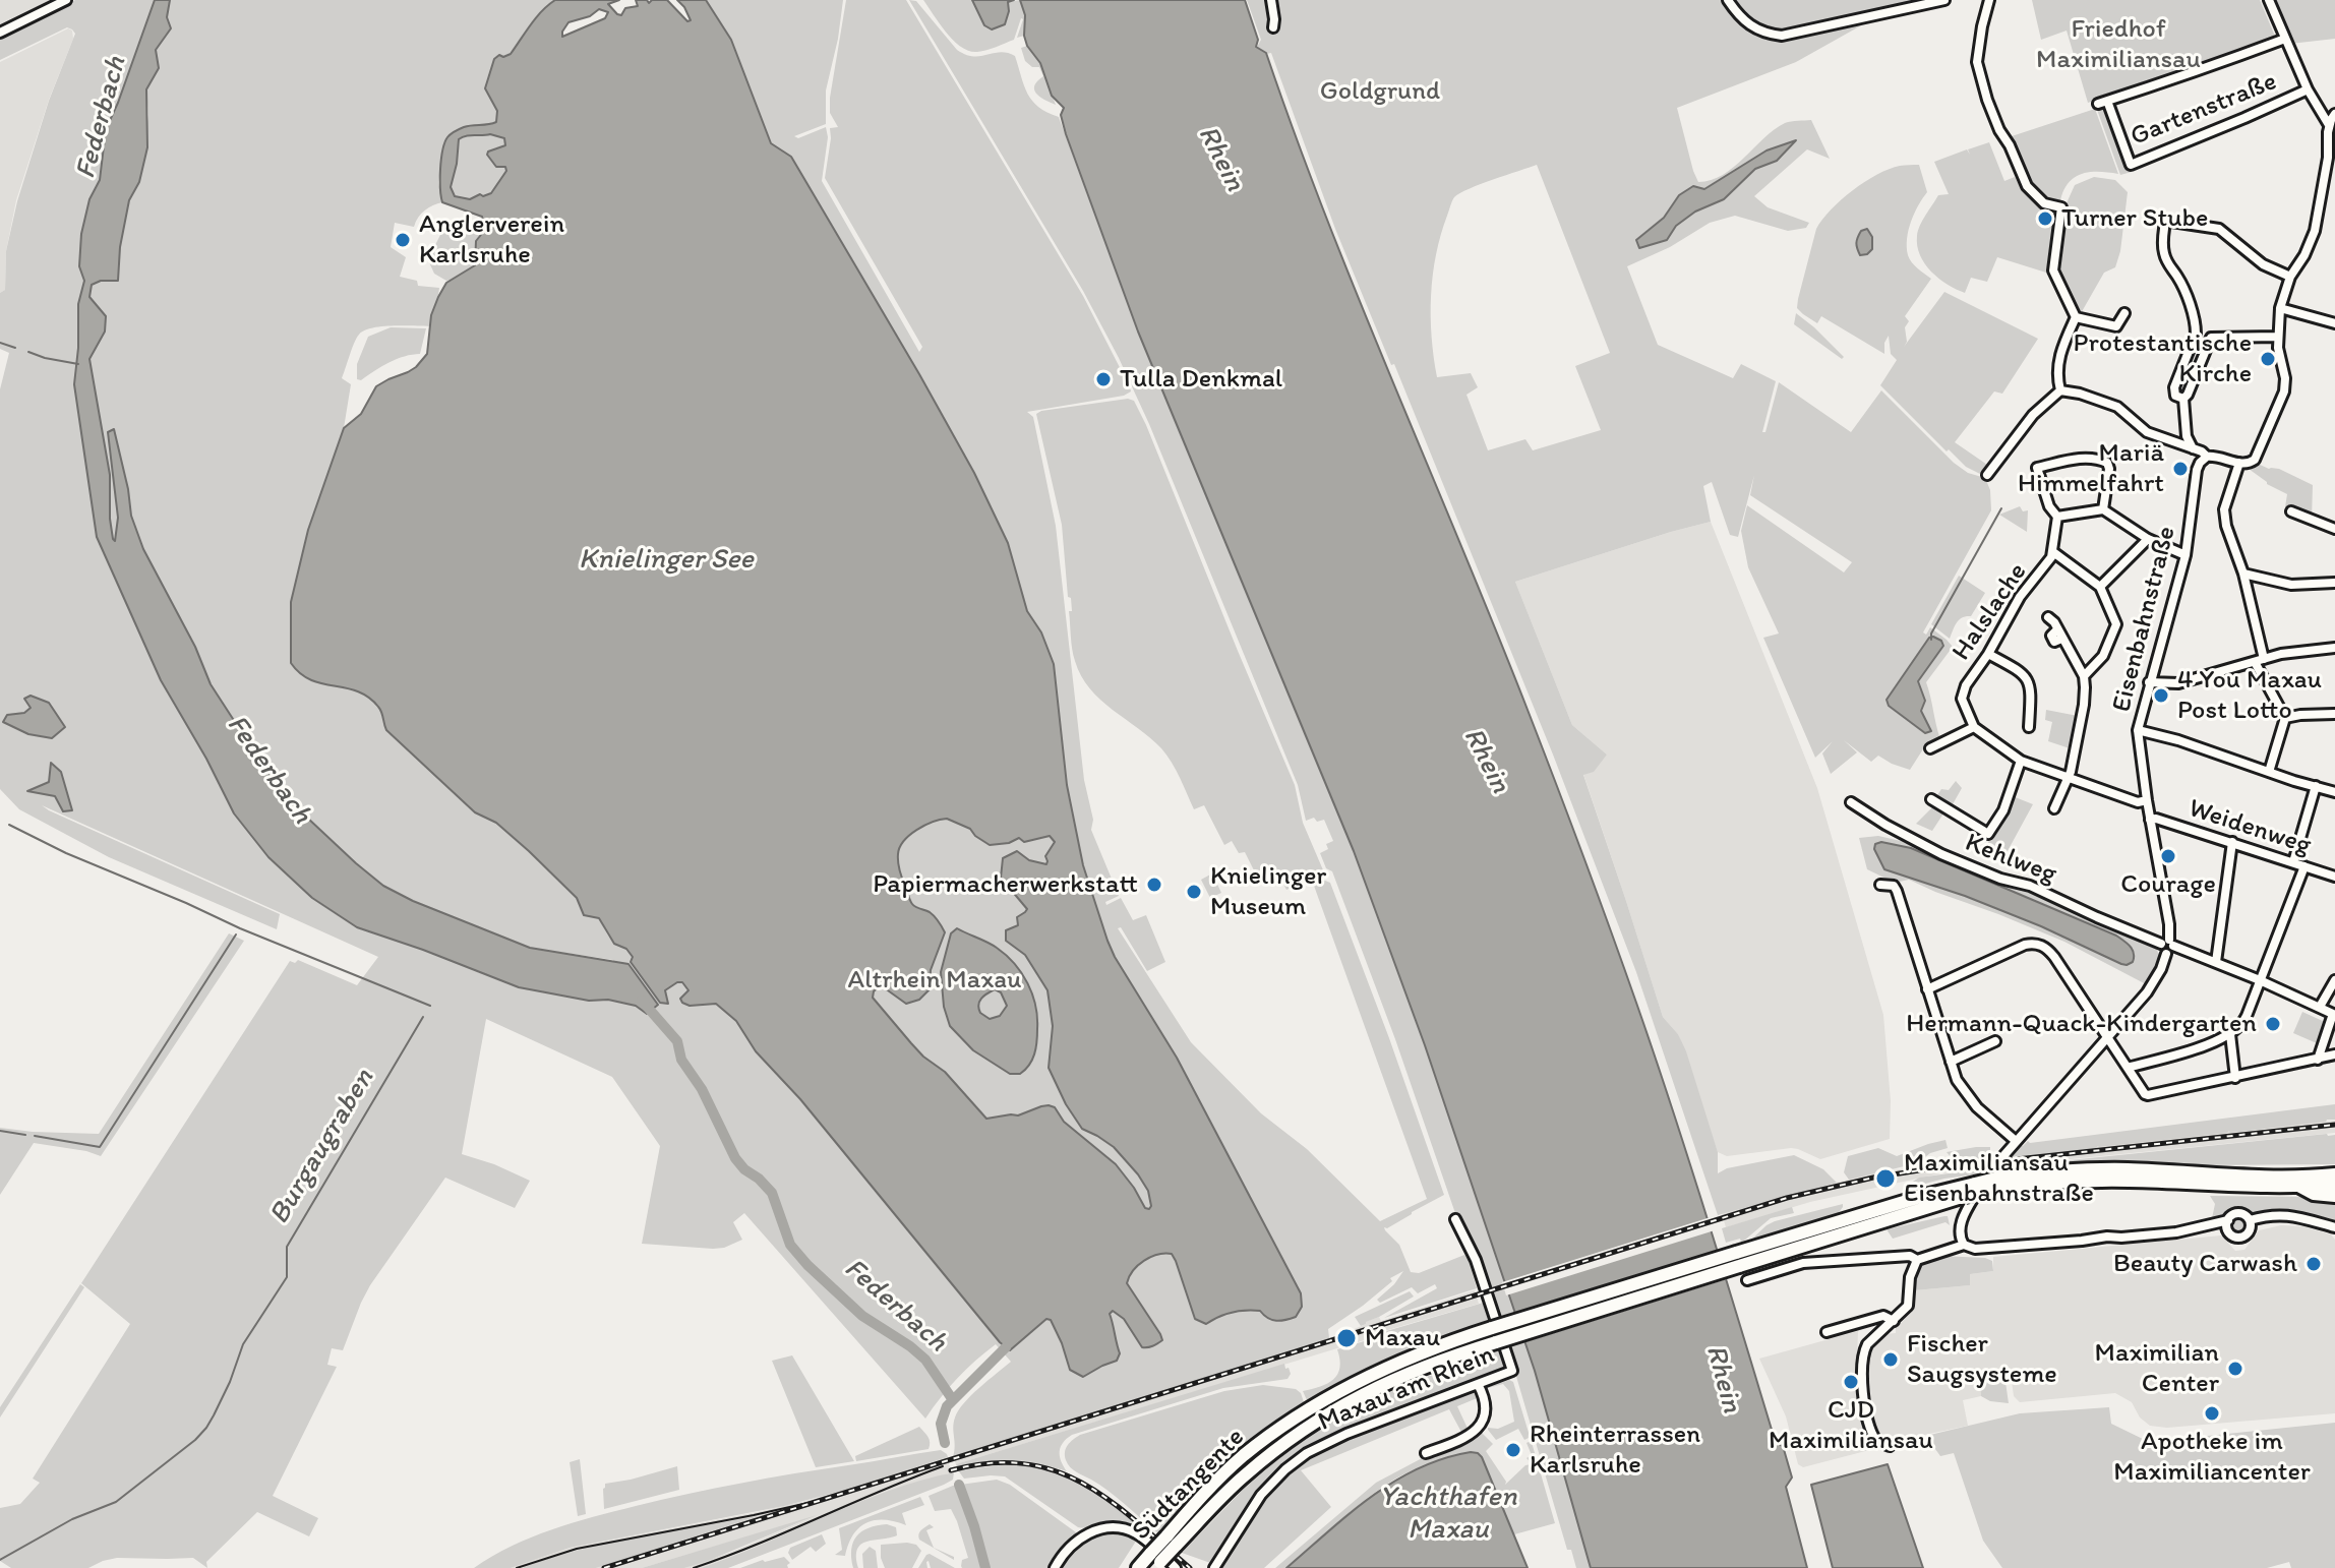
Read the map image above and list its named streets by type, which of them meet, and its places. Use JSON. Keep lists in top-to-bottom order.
{
  "streets": {
    "highway": ["Südtangente"],
    "street": [
      "Gartenstraße",
      "Halslache",
      "Eisenbahnstraße",
      "Weidenweg",
      "Kehlweg",
      "Maxau am Rhein"
    ]
  },
  "crossings": [
    ["Eisenbahnstraße", "Weidenweg"],
    ["Eisenbahnstraße", "Kehlweg"]
  ],
  "water": [
    "Federbach",
    "Rhein",
    "Knielinger See",
    "Burgaugraben",
    "Yachthafen Maxau"
  ],
  "parks": ["Friedhof Maximiliansau", "Goldgrund", "Altrhein Maxau"],
  "places": [
    "Turner Stube",
    "Anglerverein Karlsruhe",
    "Protestantische Kirche",
    "Tulla Denkmal",
    "Mariä Himmelfahrt",
    "4 You Maxau Post Lotto",
    "Courage",
    "Papiermacherwerkstatt",
    "Knielinger Museum",
    "Hermann-Quack-Kindergarten",
    "Maximiliansau Eisenbahnstraße",
    "Beauty Carwash",
    "Maxau",
    "Fischer Saugsysteme",
    "Maximilian Center",
    "CJD Maximiliansau",
    "Apotheke im Maximiliancenter",
    "Rheinterrassen Karlsruhe"
  ]
}
